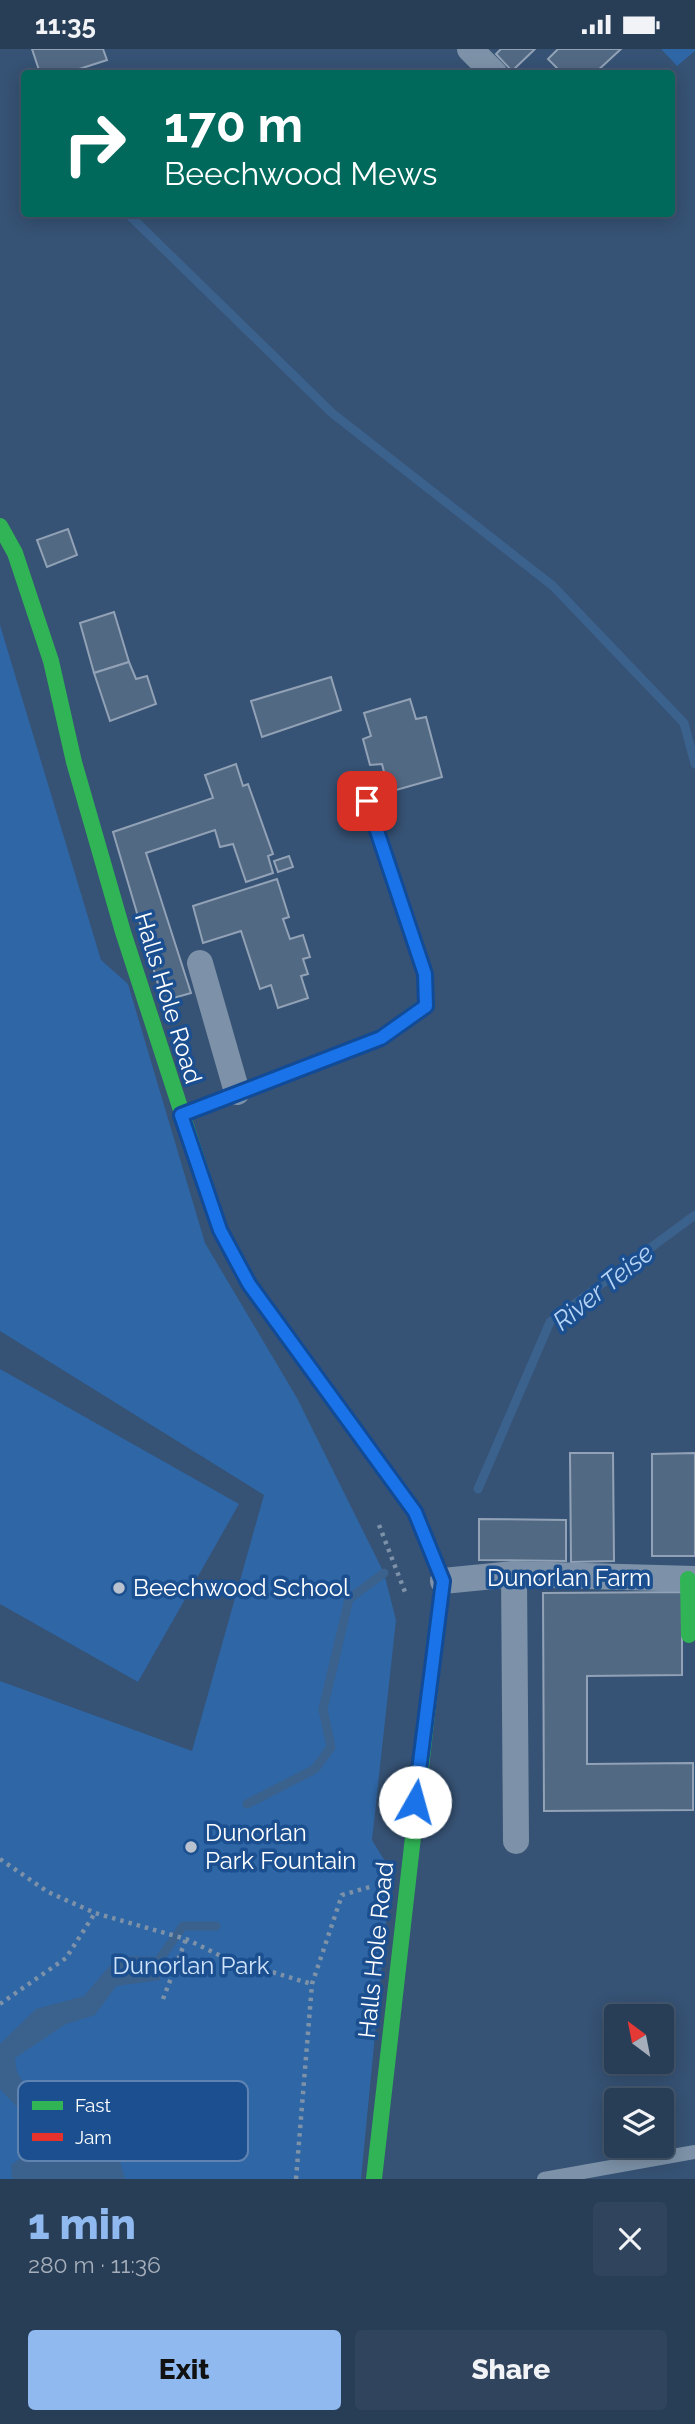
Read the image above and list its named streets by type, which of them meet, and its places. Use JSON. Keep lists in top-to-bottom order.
{
  "streets": {
    "street": ["Halls Hole Road", "Dunorlan Farm"]
  },
  "crossings": [
    ["Halls Hole Road", "Dunorlan Farm"]
  ],
  "water": ["River Teise"],
  "parks": ["Dunorlan Park"],
  "places": ["Beechwood School", "Dunorlan Park Fountain"],
  "legend": ["Fast", "Jam"],
  "north": "top left",
  "page": {
    "status": "11:35",
    "turn": ["170 m", "Beechwood Mews"],
    "heading": ["1 min", "280 m · 11:36"],
    "buttons": ["Exit", "Share"]
  }
}
